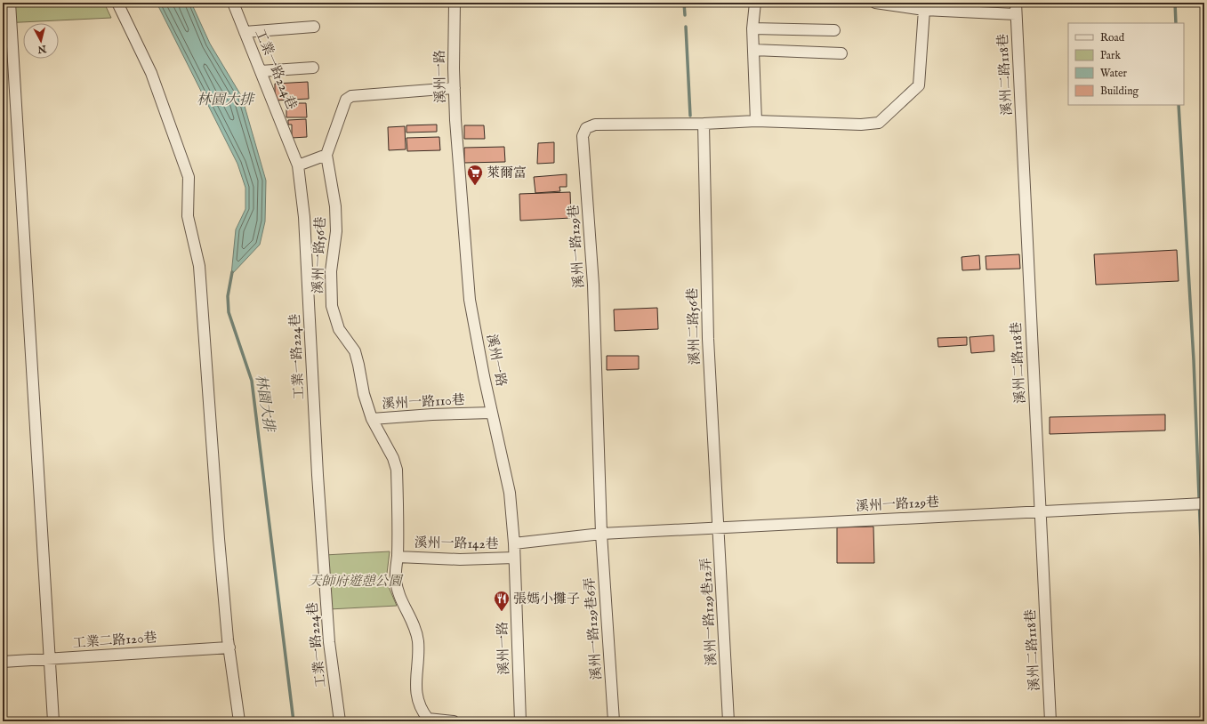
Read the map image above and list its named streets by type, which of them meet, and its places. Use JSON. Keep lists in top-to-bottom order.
{
  "streets": {
    "street": [
      "工業一路224巷",
      "溪州二路118巷",
      "溪州一路",
      "溪州一路129巷",
      "溪州一路56巷",
      "溪州二路56巷",
      "溪州一路110巷",
      "溪州一路142巷",
      "溪州一路129巷12弄",
      "溪州一路129巷6弄",
      "工業二路120巷"
    ]
  },
  "crossings": [
    ["溪州二路118巷", "溪州一路129巷"],
    ["溪州一路", "溪州一路129巷"],
    ["溪州一路", "溪州一路110巷"],
    ["溪州一路", "溪州一路142巷"],
    ["溪州一路129巷", "溪州二路56巷"],
    ["溪州一路129巷", "溪州一路129巷12弄"],
    ["溪州一路129巷", "溪州一路129巷6弄"],
    ["溪州一路56巷", "溪州一路110巷"],
    ["溪州二路56巷", "溪州一路129巷12弄"],
    ["溪州一路110巷", "溪州一路142巷"]
  ],
  "water": ["林園大排"],
  "parks": ["天師府遊憩公園"],
  "places": {
    "supermarket": ["萊爾富"],
    "restaurant": ["張媽小攤子"]
  },
  "legend": [
    "Road",
    "Park",
    "Water",
    "Building"
  ],
  "north": "bottom"
}
